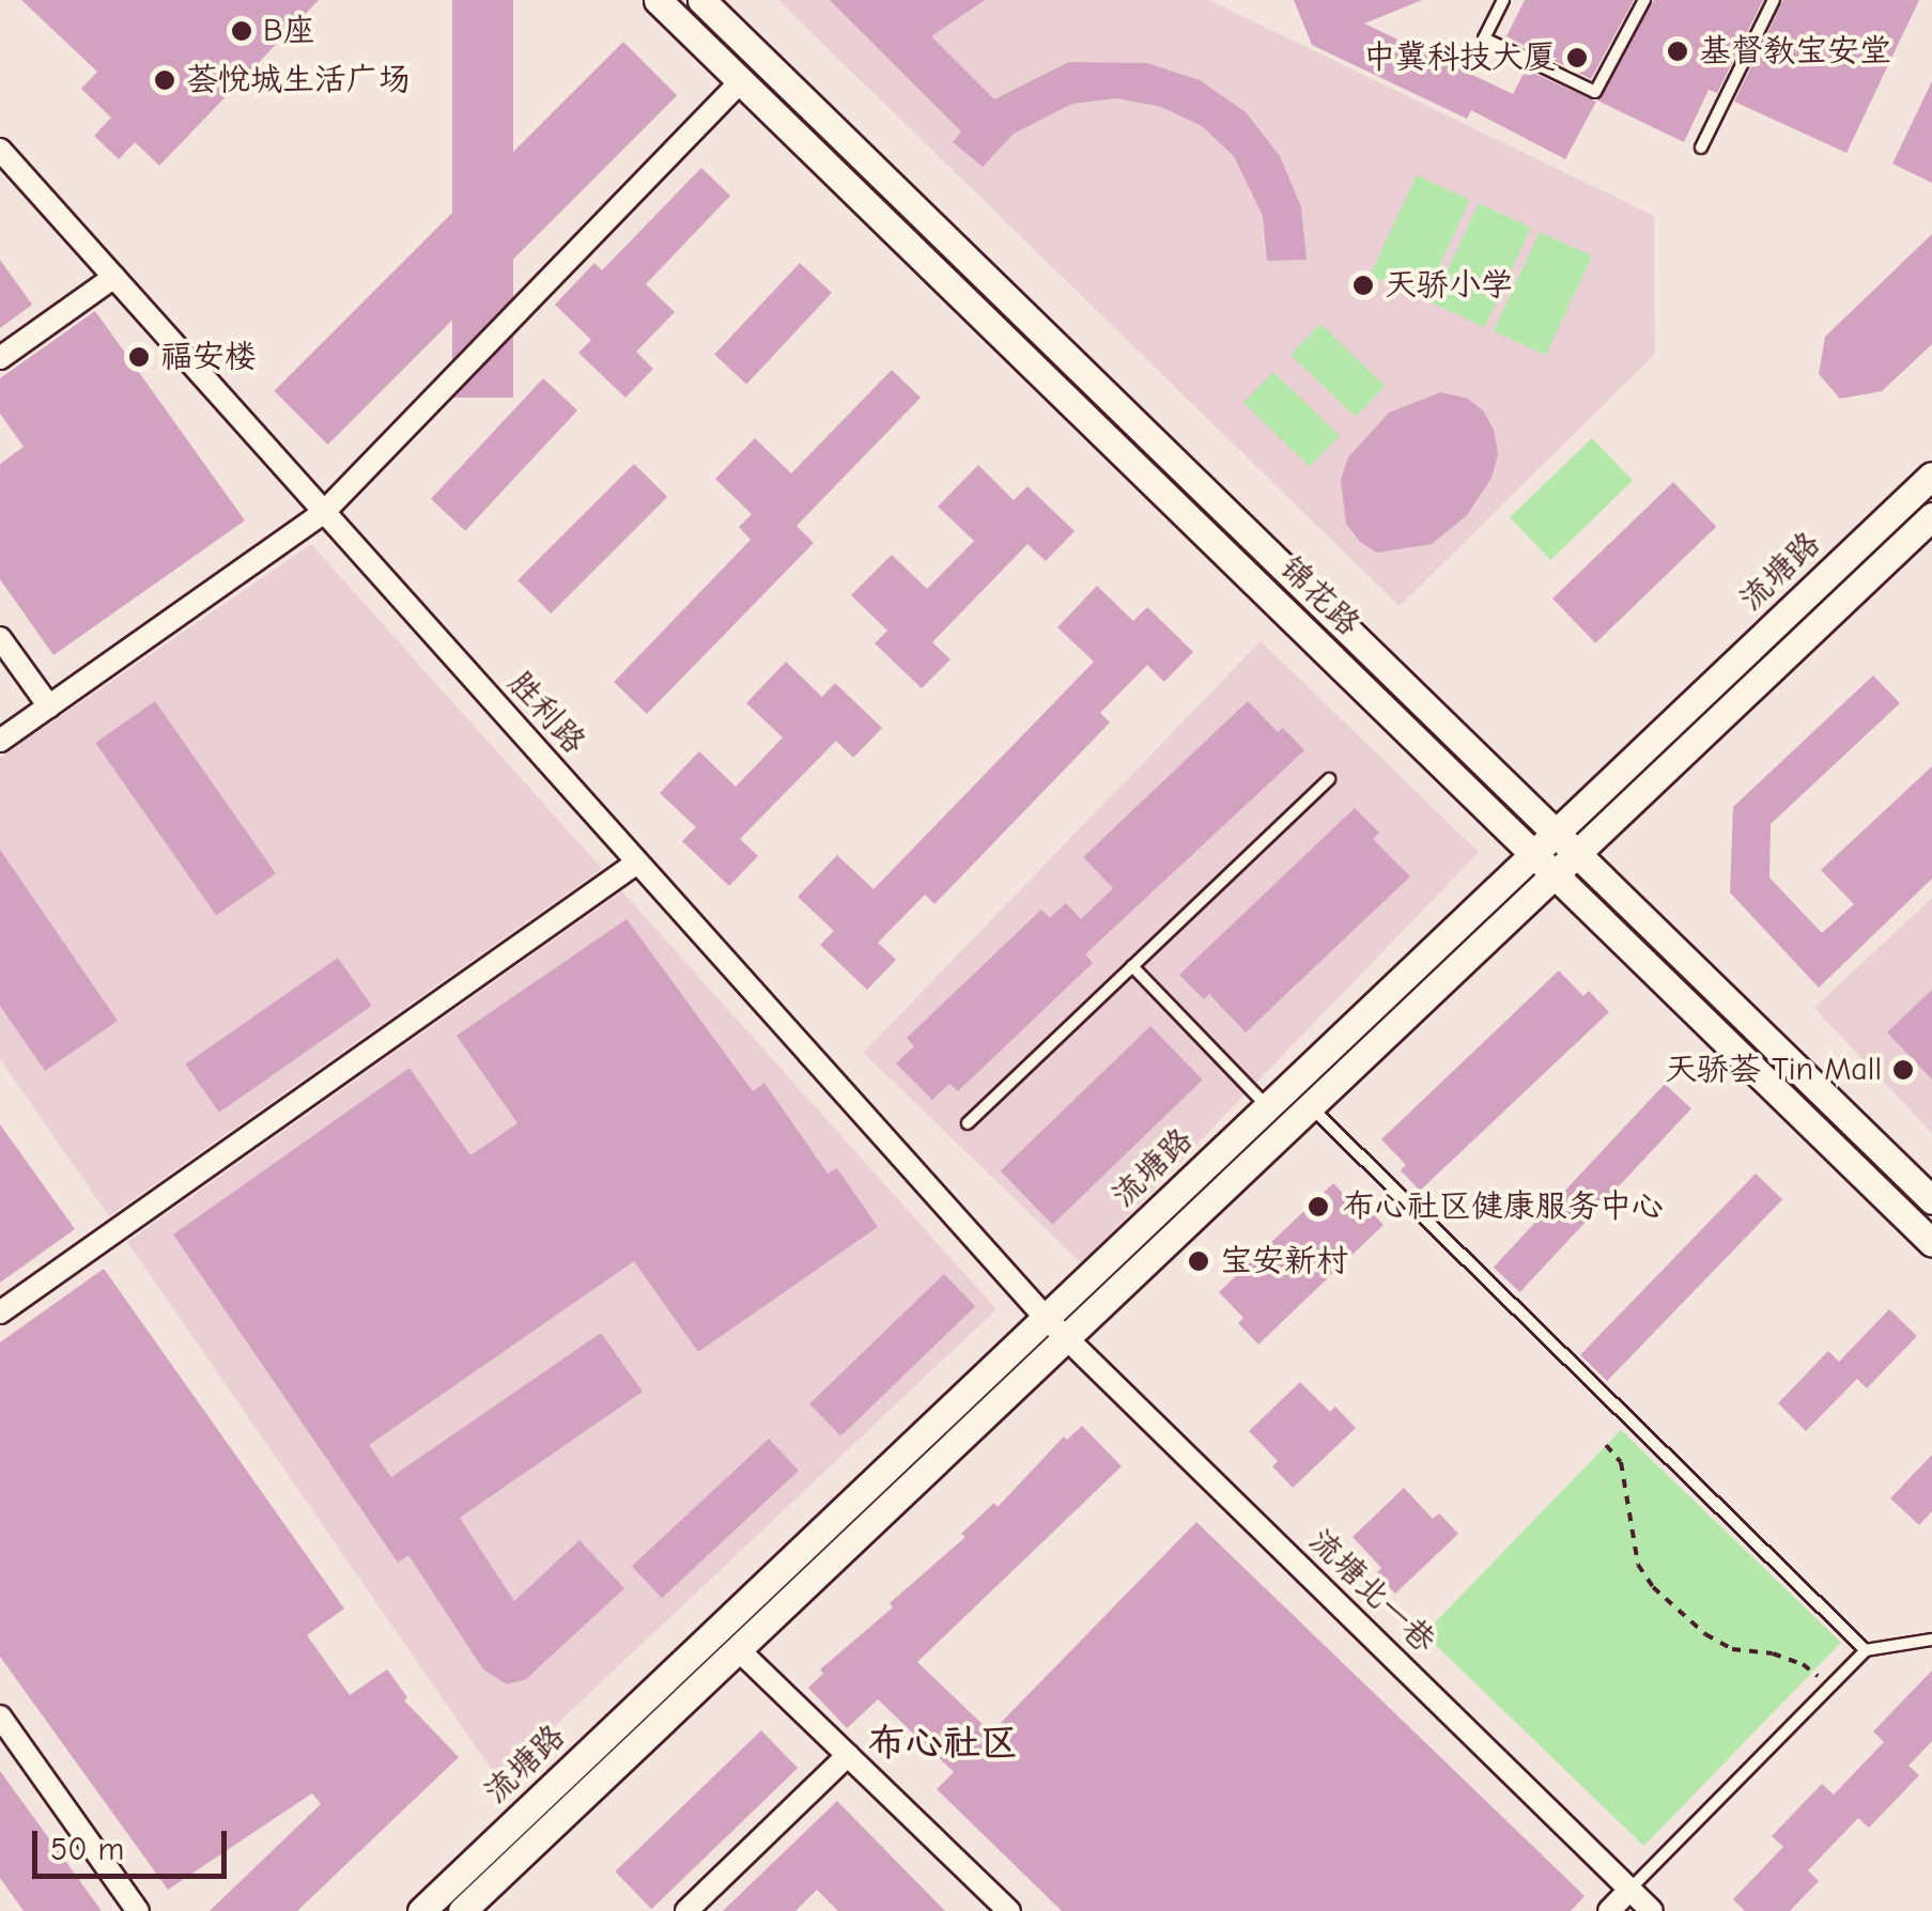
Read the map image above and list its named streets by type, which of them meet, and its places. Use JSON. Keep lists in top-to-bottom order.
{
  "streets": {
    "street": [
      "流塘路",
      "锦花路",
      "胜利路",
      "流塘北一巷"
    ]
  },
  "crossings": [
    ["流塘路", "锦花路"],
    ["流塘路", "胜利路"],
    ["流塘路", "流塘北一巷"],
    ["胜利路", "流塘北一巷"]
  ],
  "districts": ["布心社区"],
  "places": [
    "B座",
    "基督教宝安堂",
    "中冀科技大厦",
    "荟悦城生活广场",
    "天骄小学",
    "福安楼",
    "天骄荟 Tin Mall",
    "布心社区健康服务中心",
    "宝安新村"
  ],
  "scale_bar": "50 m"
}
